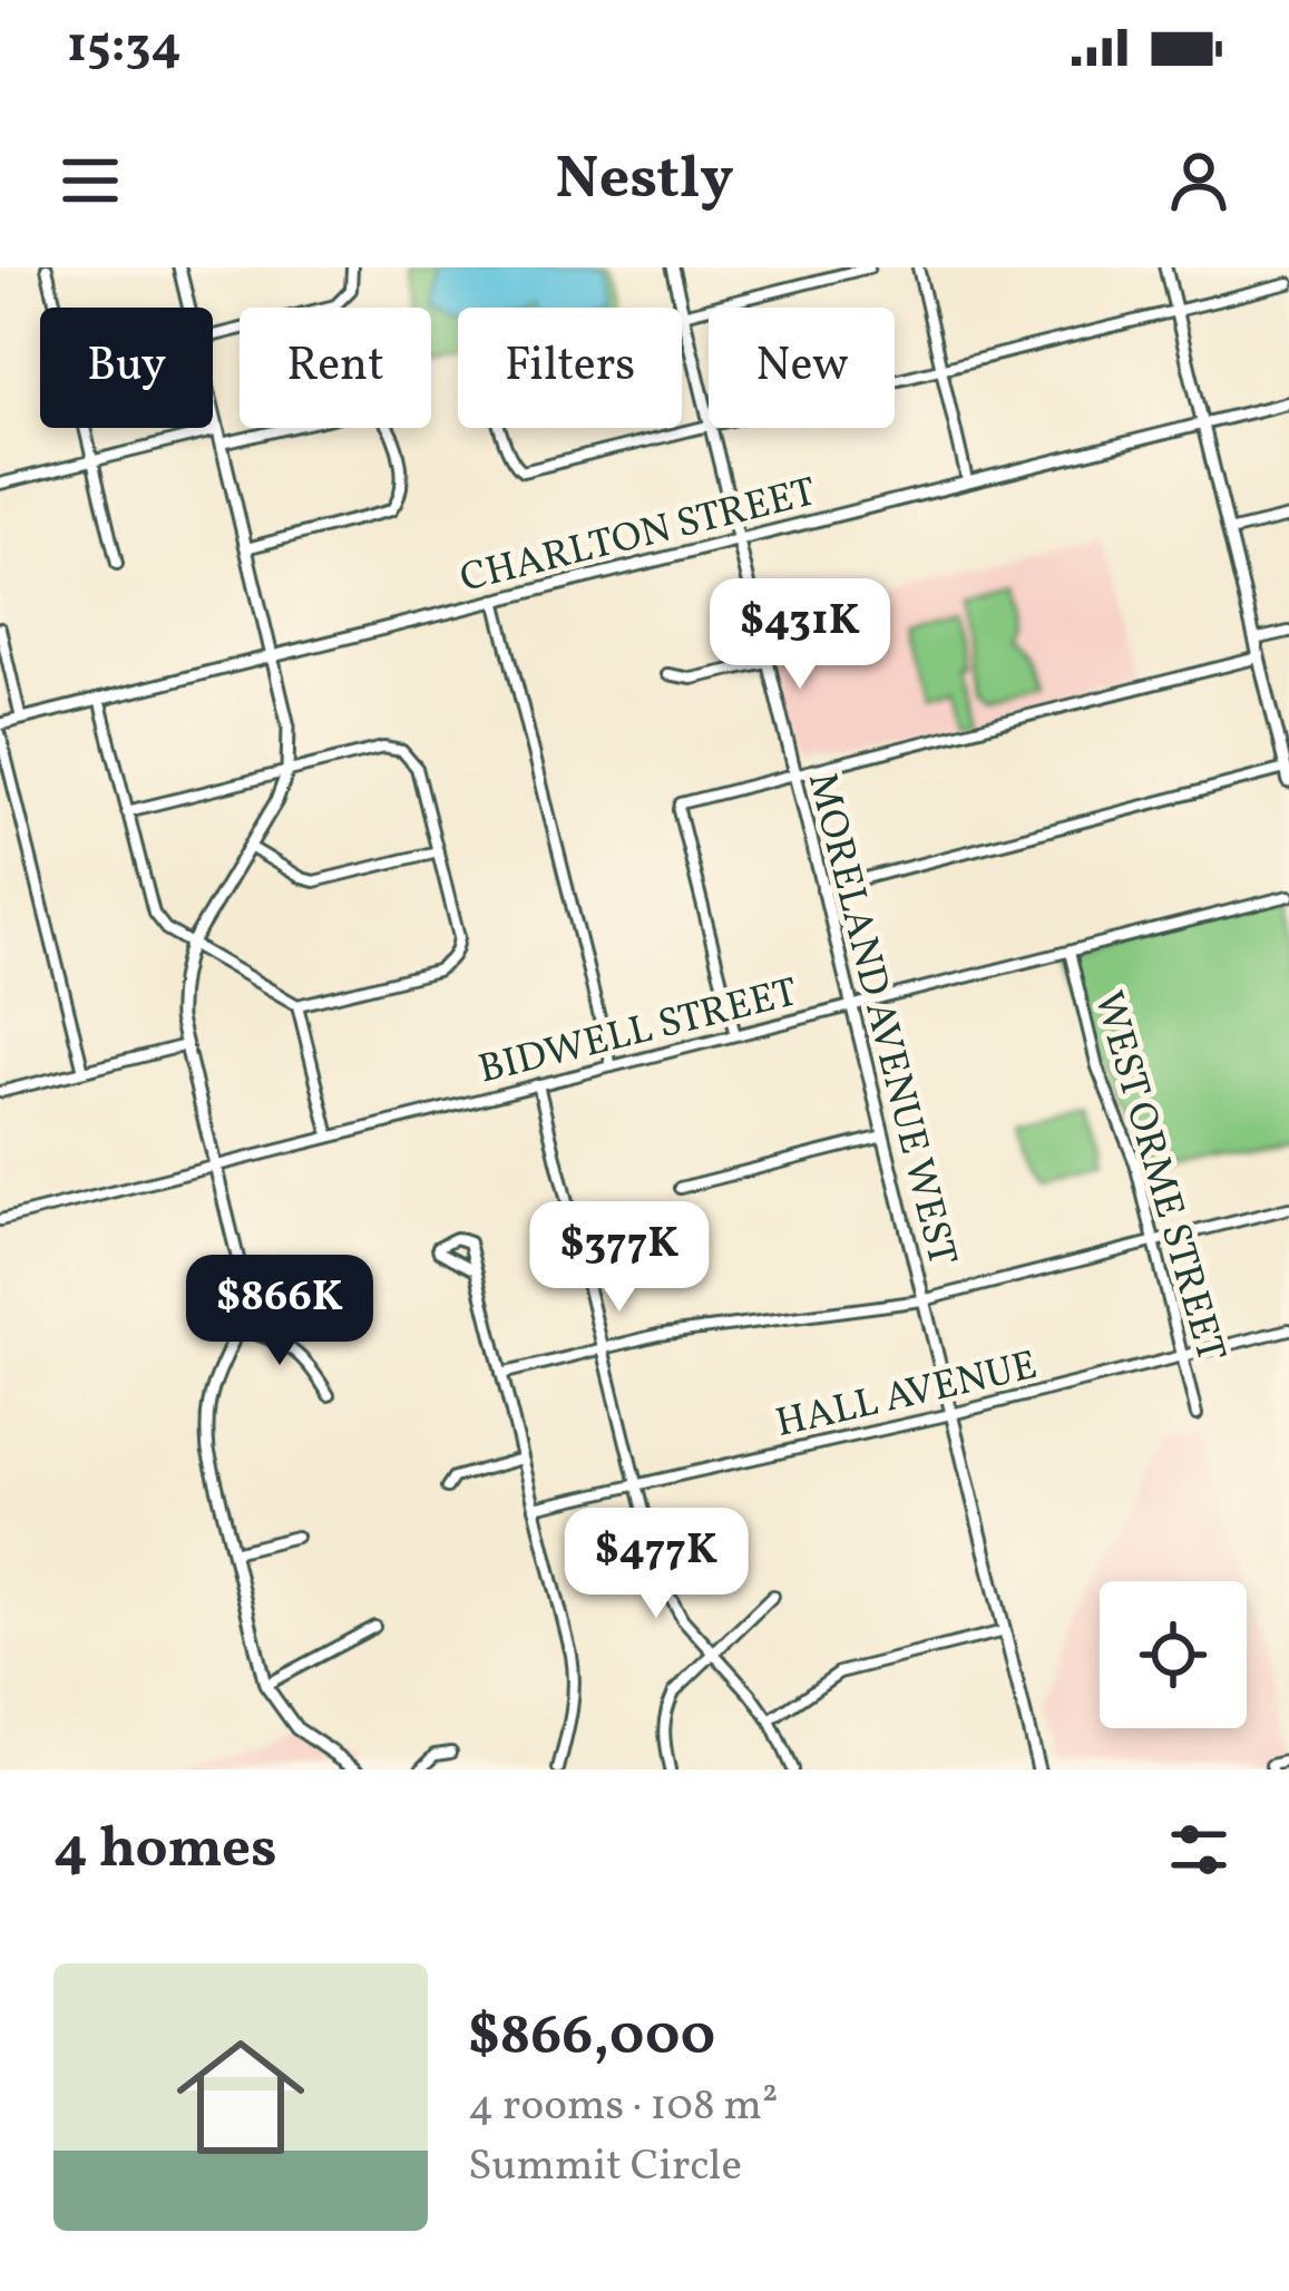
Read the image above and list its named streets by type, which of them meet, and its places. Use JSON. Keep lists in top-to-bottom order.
{
  "streets": {
    "street": [
      "CHARLTON STREET",
      "MORELAND AVENUE WEST",
      "BIDWELL STREET",
      "WEST ORME STREET",
      "HALL AVENUE"
    ]
  },
  "crossings": [
    ["CHARLTON STREET", "MORELAND AVENUE WEST"],
    ["MORELAND AVENUE WEST", "BIDWELL STREET"],
    ["MORELAND AVENUE WEST", "HALL AVENUE"],
    ["BIDWELL STREET", "WEST ORME STREET"],
    ["WEST ORME STREET", "HALL AVENUE"]
  ],
  "page": {
    "status": "15:34",
    "header": "Nestly",
    "chip": [
      "Buy",
      "Rent",
      "Filters",
      "New"
    ],
    "price": [
      "$431K",
      "$377K",
      "$866K",
      "$477K"
    ],
    "heading": "4 homes",
    "list": [
      {
        "name": "$866,000",
        "note": "4 rooms · 108 m² · Summit Circle"
      }
    ]
  }
}
